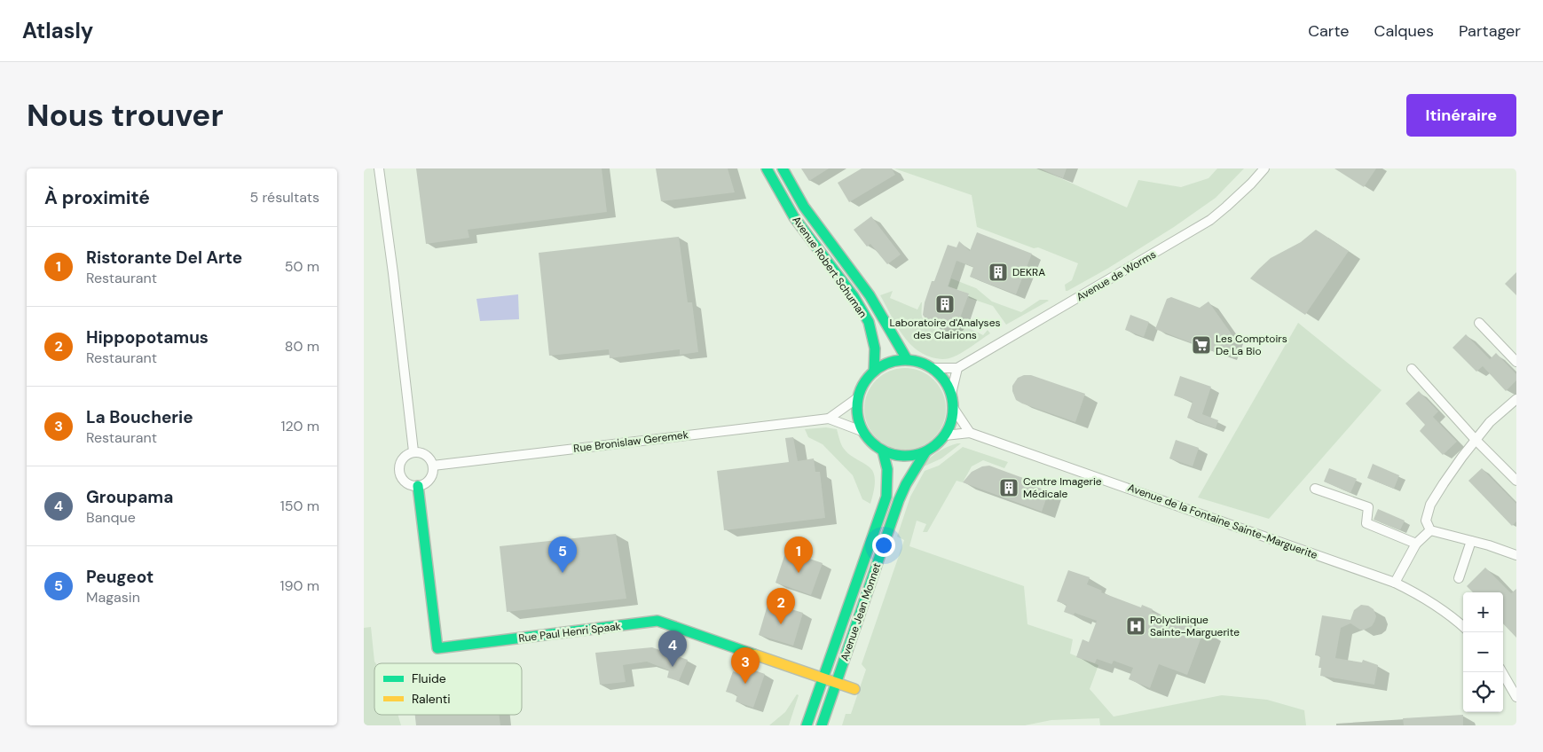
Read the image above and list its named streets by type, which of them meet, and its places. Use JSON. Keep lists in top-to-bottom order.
{
  "streets": {
    "street": [
      "Avenue Robert Schuman",
      "Avenue de Worms",
      "Rue Bronislaw Geremek",
      "Avenue de la Fontaine Sainte-Marguerite",
      "Avenue Jean Monnet",
      "Rue Paul Henri Spaak"
    ]
  },
  "crossings": [
    ["Avenue Robert Schuman", "Rue Bronislaw Geremek"],
    ["Avenue Robert Schuman", "Avenue de la Fontaine Sainte-Marguerite"],
    ["Avenue Robert Schuman", "Avenue Jean Monnet"],
    ["Rue Bronislaw Geremek", "Avenue de la Fontaine Sainte-Marguerite"],
    ["Rue Bronislaw Geremek", "Avenue Jean Monnet"],
    ["Rue Bronislaw Geremek", "Rue Paul Henri Spaak"],
    ["Avenue de la Fontaine Sainte-Marguerite", "Avenue Jean Monnet"],
    ["Avenue Jean Monnet", "Rue Paul Henri Spaak"]
  ],
  "places": {
    "building": ["DEKRA", "Laboratoire d'Analyses des Clairions", "Centre Imagerie Médicale"],
    "supermarket": ["Les Comptoirs De La Bio"],
    "hospital": ["Polyclinique Sainte-Marguerite"]
  },
  "legend": ["Fluide", "Ralenti"],
  "page": {
    "header": "Atlasly",
    "nav": ["Carte", "Calques", "Partager"],
    "buttons": "Itinéraire",
    "title": "Nous trouver",
    "heading": ["À proximité", "5 résultats"],
    "list": [
      {
        "mark": "1",
        "name": "Ristorante Del Arte",
        "note": "Restaurant",
        "value": "50 m"
      },
      {
        "mark": "2",
        "name": "Hippopotamus",
        "note": "Restaurant",
        "value": "80 m"
      },
      {
        "mark": "3",
        "name": "La Boucherie",
        "note": "Restaurant",
        "value": "120 m"
      },
      {
        "mark": "4",
        "name": "Groupama",
        "note": "Banque",
        "value": "150 m"
      },
      {
        "mark": "5",
        "name": "Peugeot",
        "note": "Magasin",
        "value": "190 m"
      }
    ],
    "pins": [
      "1",
      "5",
      "2",
      "4",
      "3"
    ],
    "map_buttons": ["+", "−"]
  }
}
